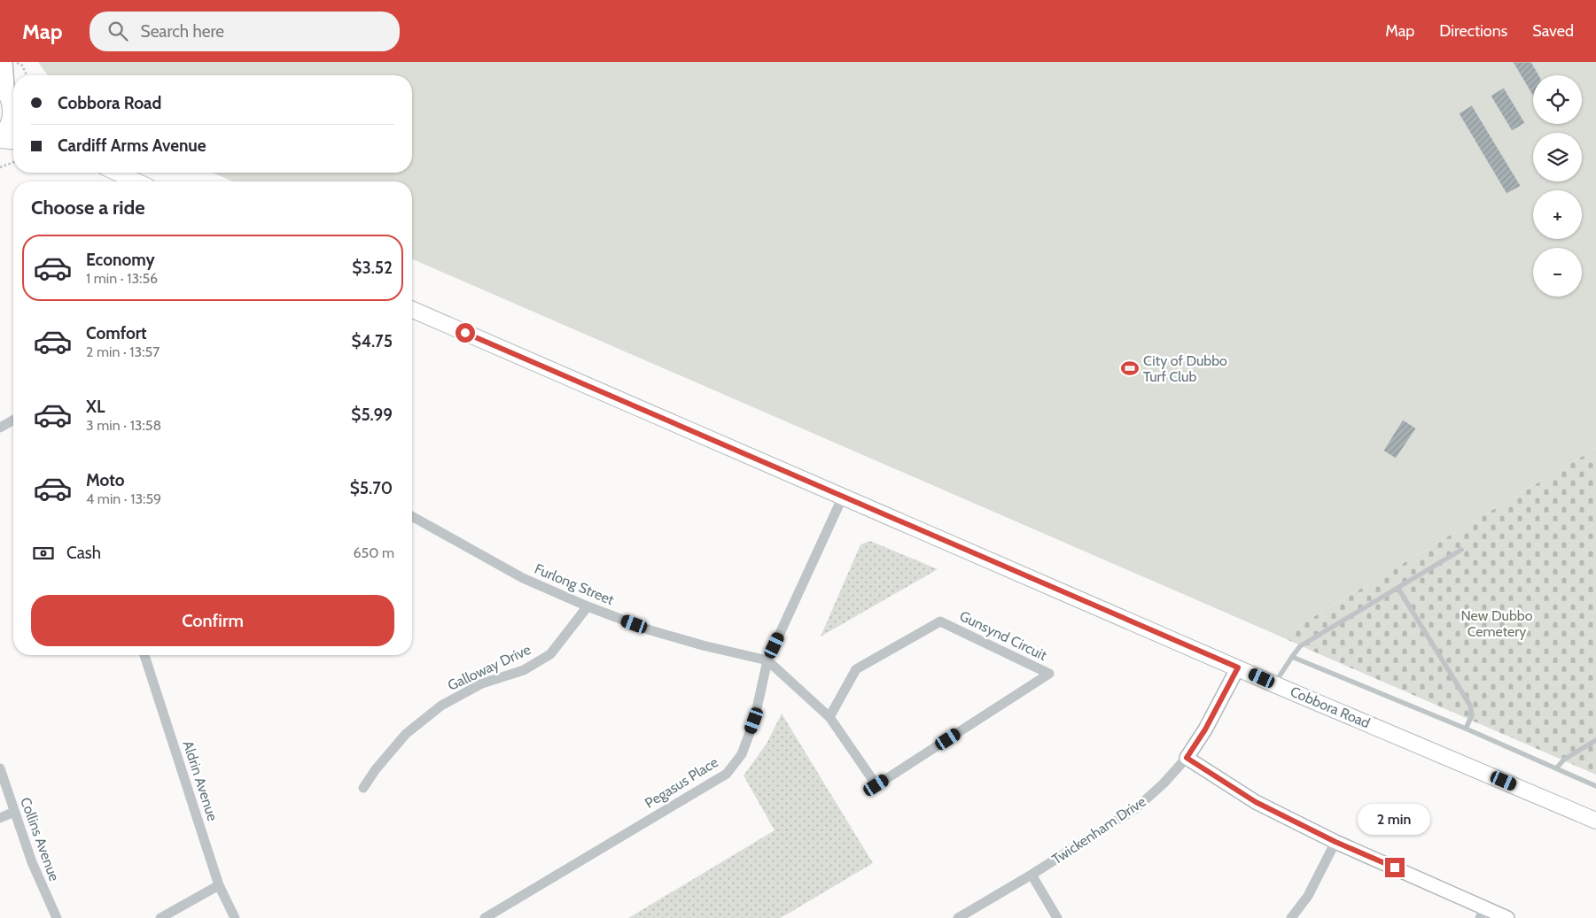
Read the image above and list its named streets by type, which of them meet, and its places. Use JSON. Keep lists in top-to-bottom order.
{
  "streets": {
    "main road": ["Cobbora Road"],
    "street": [
      "Furlong Street",
      "Gunsynd Circuit",
      "Galloway Drive",
      "Aldrin Avenue",
      "Pegasus Place",
      "Twickenham Drive",
      "Collins Avenue"
    ]
  },
  "crossings": [
    ["Furlong Street", "Gunsynd Circuit"],
    ["Furlong Street", "Galloway Drive"],
    ["Furlong Street", "Pegasus Place"],
    ["Gunsynd Circuit", "Pegasus Place"],
    ["Cobbora Road", "Pegasus Place"],
    ["Cobbora Road", "Twickenham Drive"]
  ],
  "parks": ["New Dubbo Cemetery"],
  "places": {
    "sports": ["City of Dubbo Turf Club"]
  },
  "page": {
    "header": "Map",
    "search": "Search here",
    "nav": ["Map", "Directions", "Saved"],
    "map_buttons": ["+", "−"],
    "banner": ["Cobbora Road", "Cardiff Arms Avenue"],
    "heading": "Choose a ride",
    "list": [
      {
        "name": "Economy",
        "note": "1 min · 13:56",
        "value": "$3.52"
      },
      {
        "name": "Comfort",
        "note": "2 min · 13:57",
        "value": "$4.75"
      },
      {
        "name": "XL",
        "note": "3 min · 13:58",
        "value": "$5.99"
      },
      {
        "name": "Moto",
        "note": "4 min · 13:59",
        "value": "$5.70"
      }
    ],
    "pay": ["Cash", "650 m"],
    "buttons": "Confirm",
    "bubble": "2 min"
  }
}
